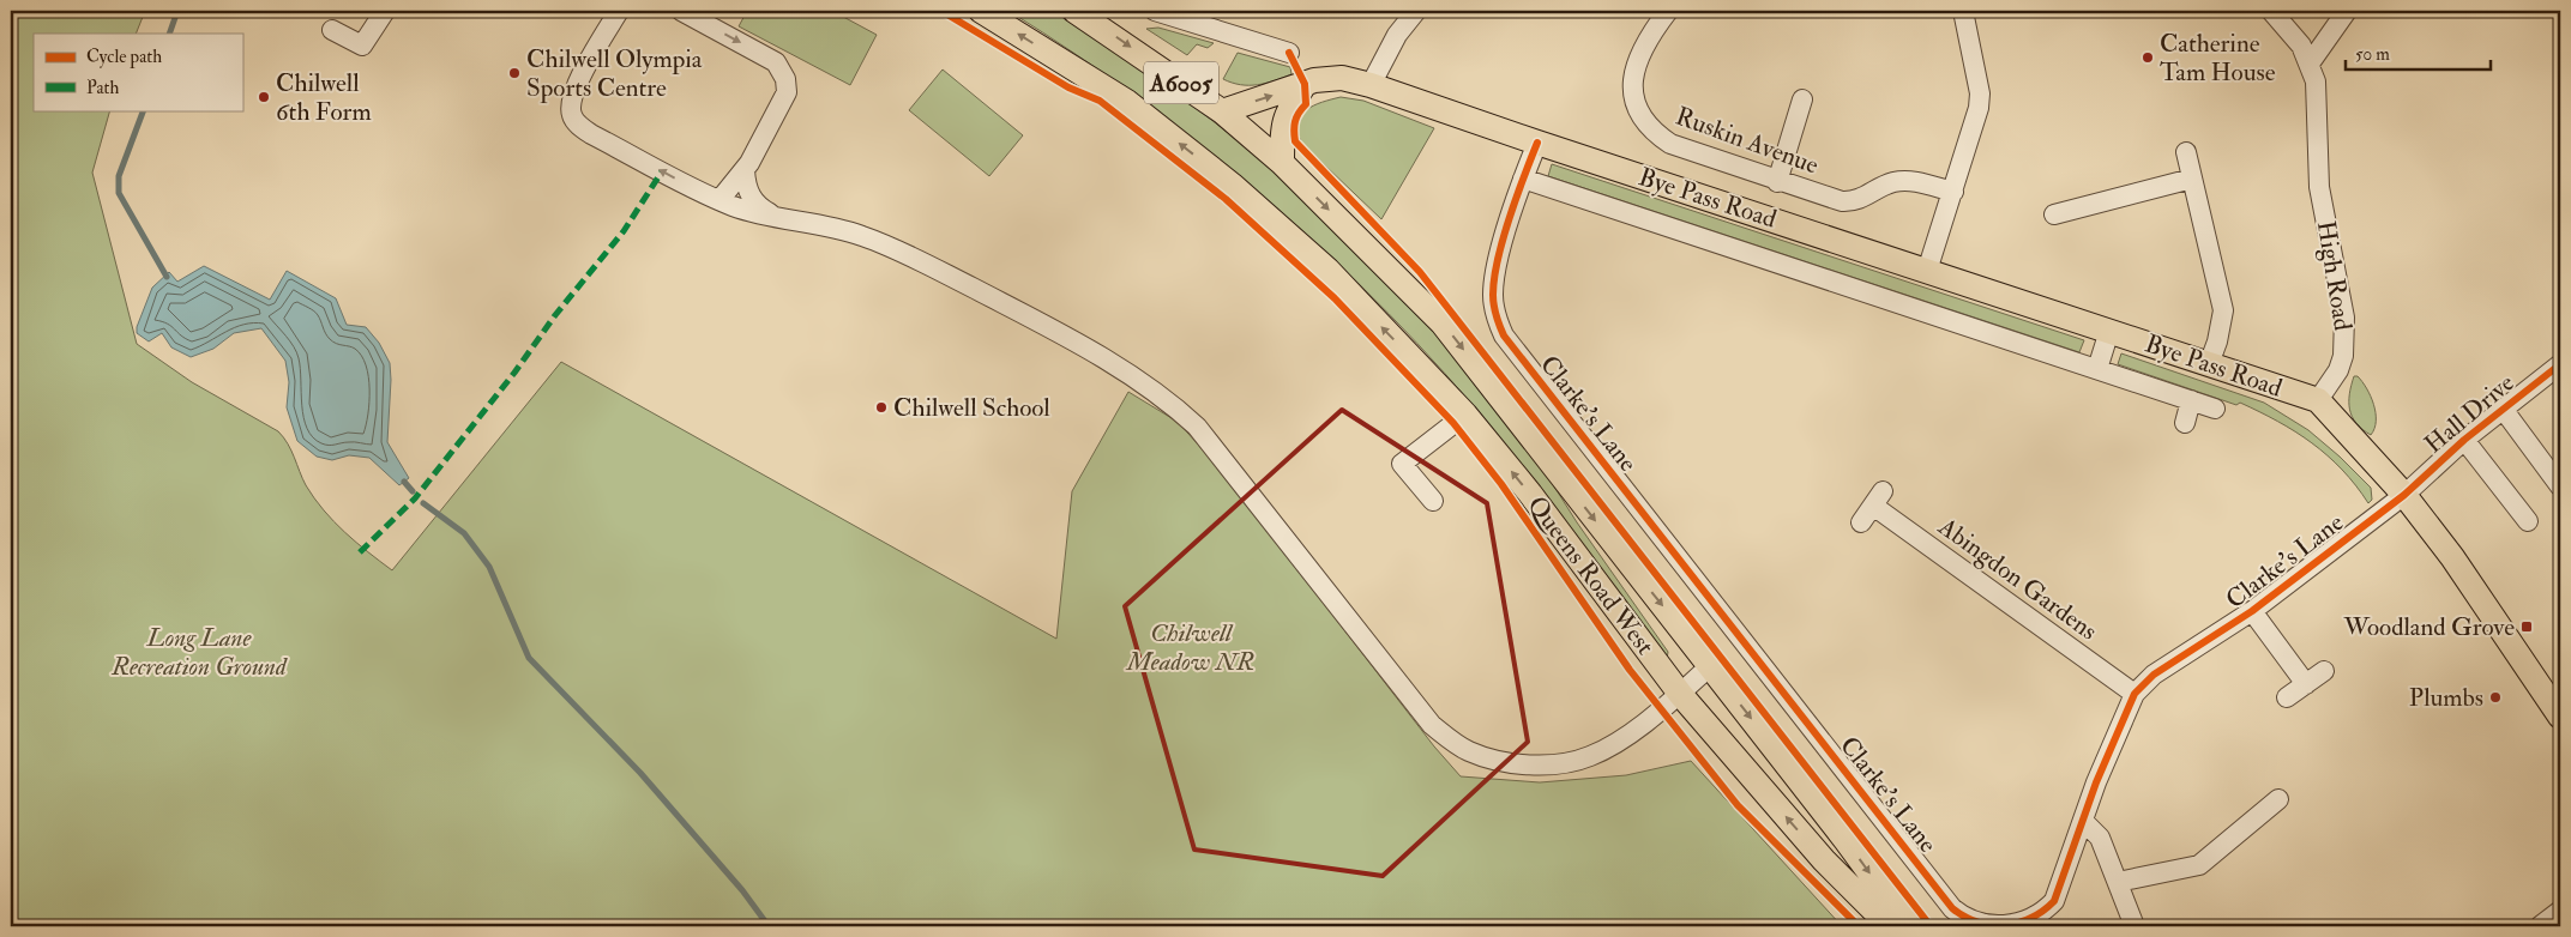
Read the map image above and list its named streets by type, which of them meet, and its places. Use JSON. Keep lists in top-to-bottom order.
{
  "streets": {
    "main road": ["A6005", "Bye Pass Road", "Queens Road West"],
    "street": [
      "Ruskin Avenue",
      "High Road",
      "Clarke's Lane",
      "Hall Drive",
      "Abingdon Gardens"
    ]
  },
  "crossings": [
    ["A6005", "Bye Pass Road"],
    ["A6005", "Queens Road West"],
    ["Bye Pass Road", "High Road"],
    ["Bye Pass Road", "Clarke's Lane"],
    ["Clarke's Lane", "Hall Drive"],
    ["Clarke's Lane", "Abingdon Gardens"]
  ],
  "parks": ["Chilwell Meadow NR", "Long Lane Recreation Ground"],
  "places": {
    "other": [
      "Catherine Tam House",
      "Chilwell Olympia Sports Centre",
      "Chilwell 6th Form",
      "Chilwell School",
      "Plumbs"
    ],
    "transit": ["Woodland Grove"]
  },
  "legend": ["Cycle path", "Path"],
  "scale_bar": "50 m"
}
